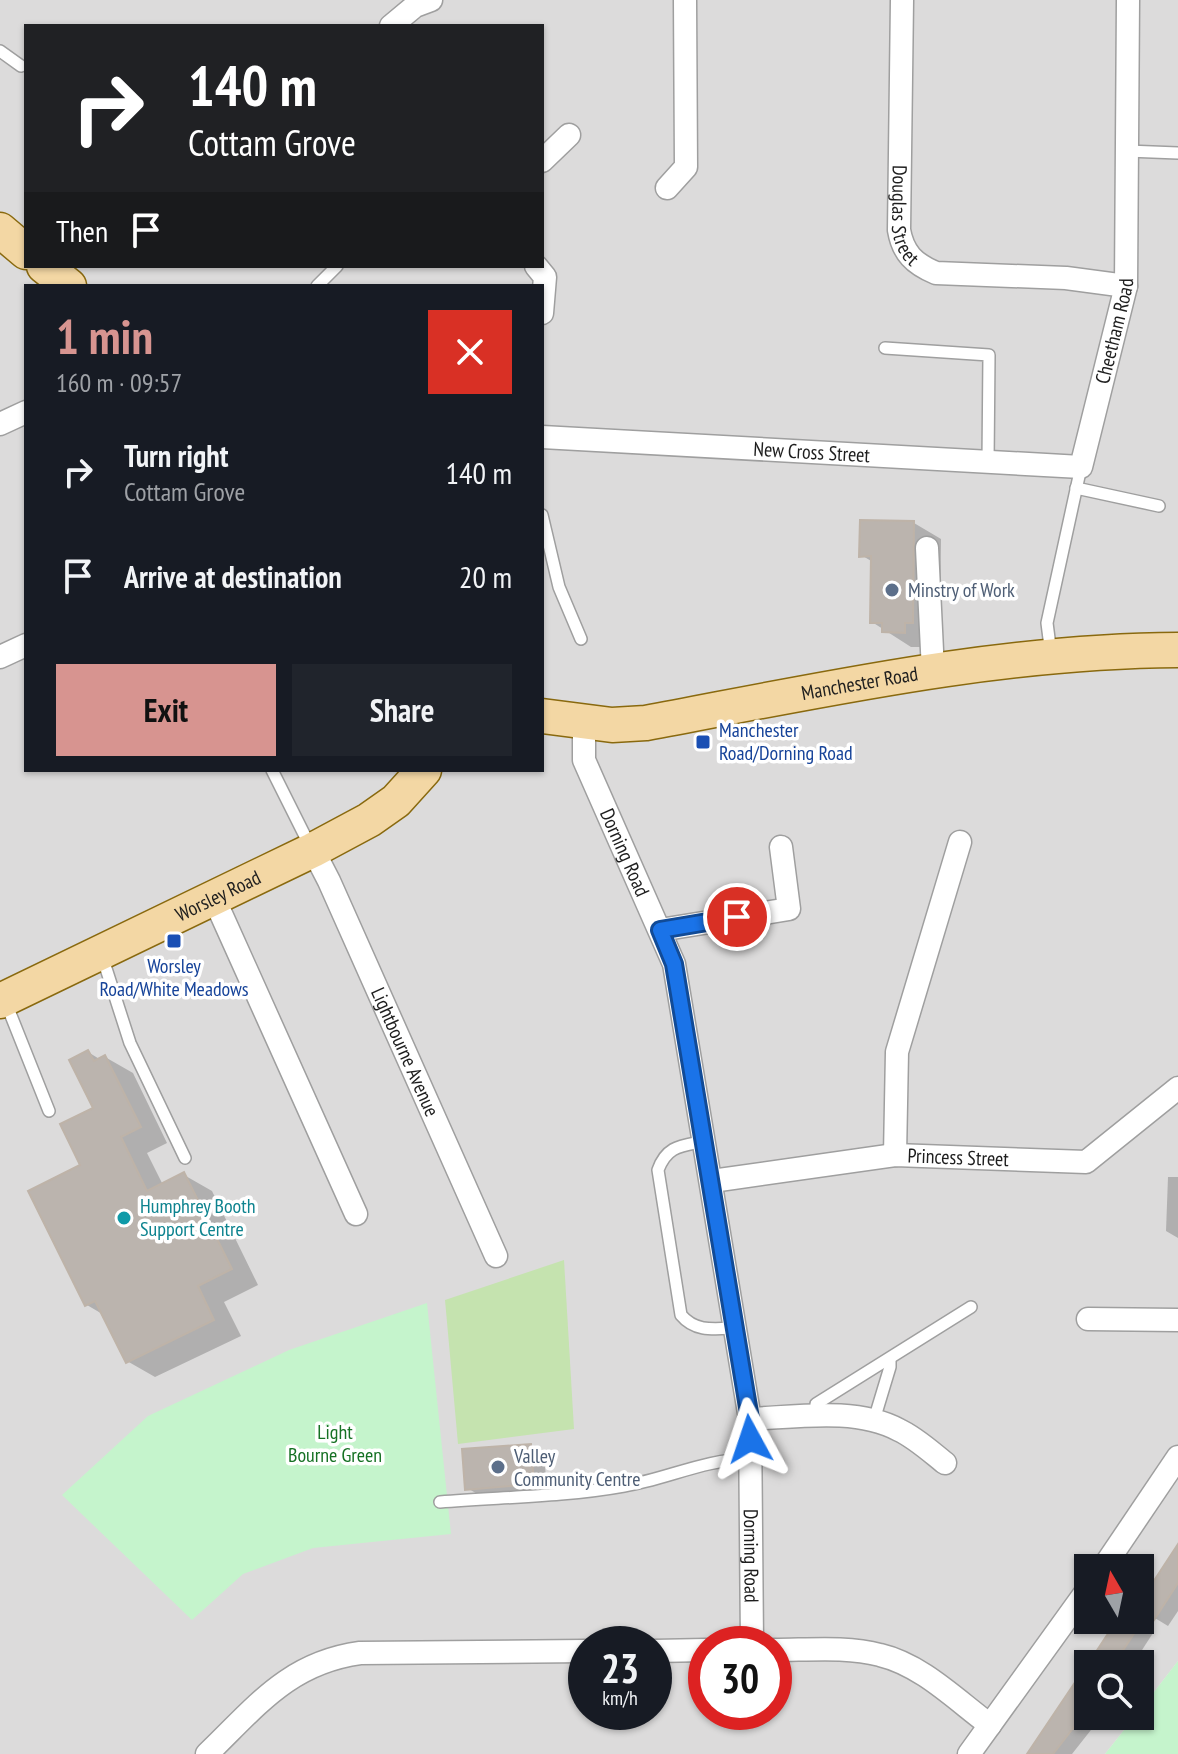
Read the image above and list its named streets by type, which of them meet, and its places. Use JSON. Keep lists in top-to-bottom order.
{
  "streets": {
    "main road": ["Manchester Road", "Worsley Road"],
    "street": [
      "Douglas Street",
      "Cheetham Road",
      "New Cross Street",
      "Dorning Road",
      "Lightbourne Avenue",
      "Princess Street"
    ]
  },
  "crossings": [
    ["Douglas Street", "Cheetham Road"],
    ["Cheetham Road", "New Cross Street"],
    ["Cheetham Road", "Manchester Road"],
    ["Manchester Road", "Dorning Road"],
    ["Dorning Road", "Princess Street"],
    ["Worsley Road", "Lightbourne Avenue"]
  ],
  "parks": ["Light Bourne Green"],
  "places": {
    "other": ["Minstry of Work", "Humphrey Booth Support Centre", "Valley Community Centre"],
    "transit": ["Manchester Road/Dorning Road", "Worsley Road/White Meadows"]
  },
  "north": "top",
  "page": {
    "turn": ["140 m", "Cottam Grove"],
    "then": "Then",
    "heading": ["1 min", "160 m · 09:57"],
    "list": [
      {
        "name": "Turn right",
        "note": "Cottam Grove",
        "value": "140 m"
      },
      {
        "name": "Arrive at destination",
        "value": "20 m"
      }
    ],
    "buttons": ["Exit", "Share"],
    "speed": "23 km/h",
    "limit": "30"
  }
}
